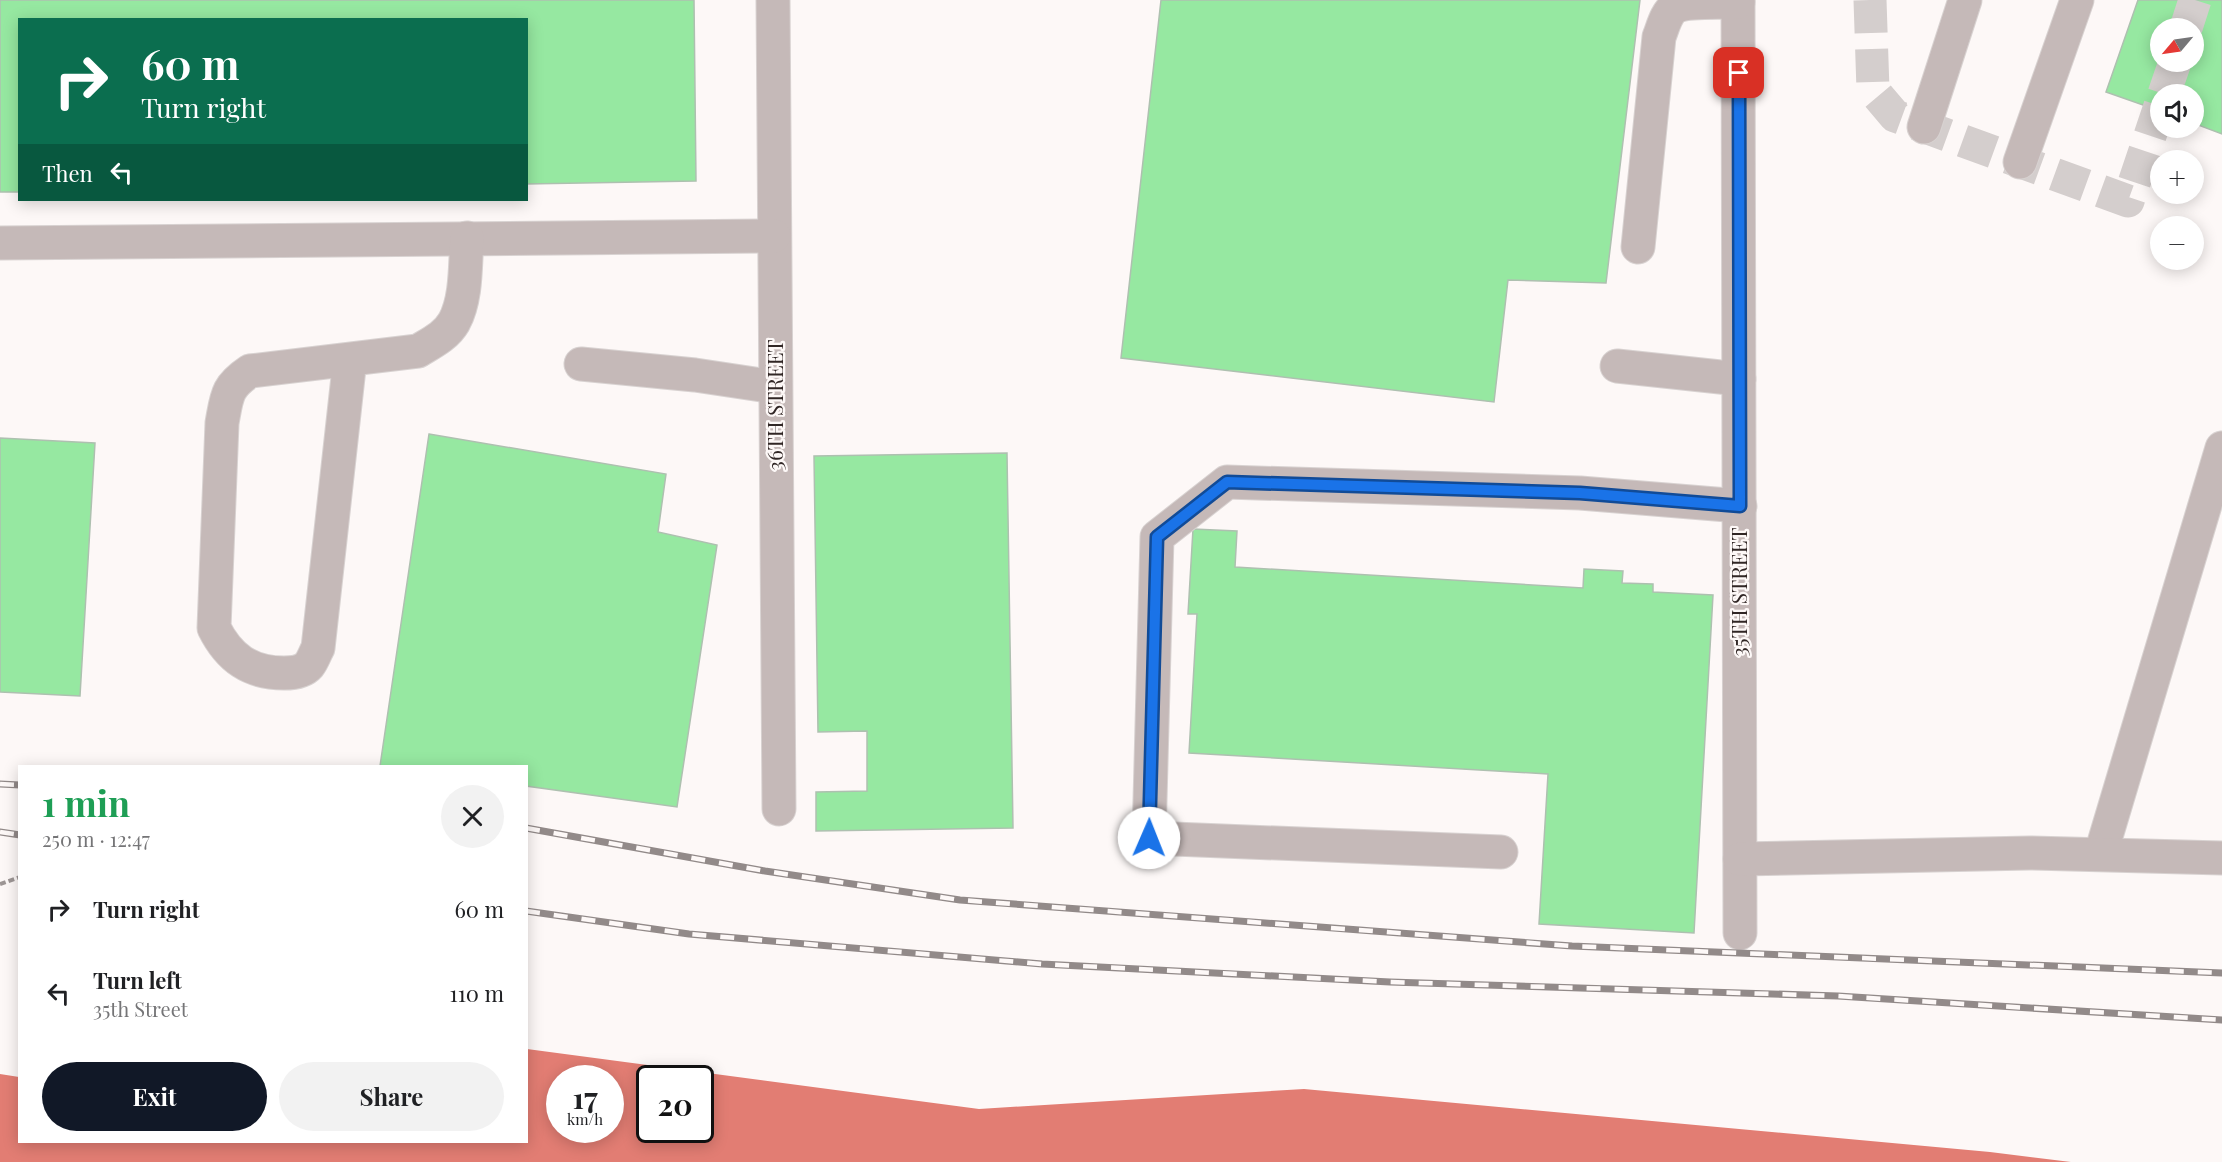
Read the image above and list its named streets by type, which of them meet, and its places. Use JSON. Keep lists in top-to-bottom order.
{
  "streets": {
    "street": ["36TH STREET", "35TH STREET"]
  },
  "north": "bottom left",
  "page": {
    "map_buttons": ["+", "−"],
    "turn": ["60 m", "Turn right"],
    "then": "Then",
    "heading": ["1 min", "250 m · 12:47"],
    "list": [
      {
        "name": "Turn right",
        "value": "60 m"
      },
      {
        "name": "Turn left",
        "note": "35th Street",
        "value": "110 m"
      }
    ],
    "buttons": ["Exit", "Share"],
    "speed": "17 km/h",
    "limit": "20"
  }
}
